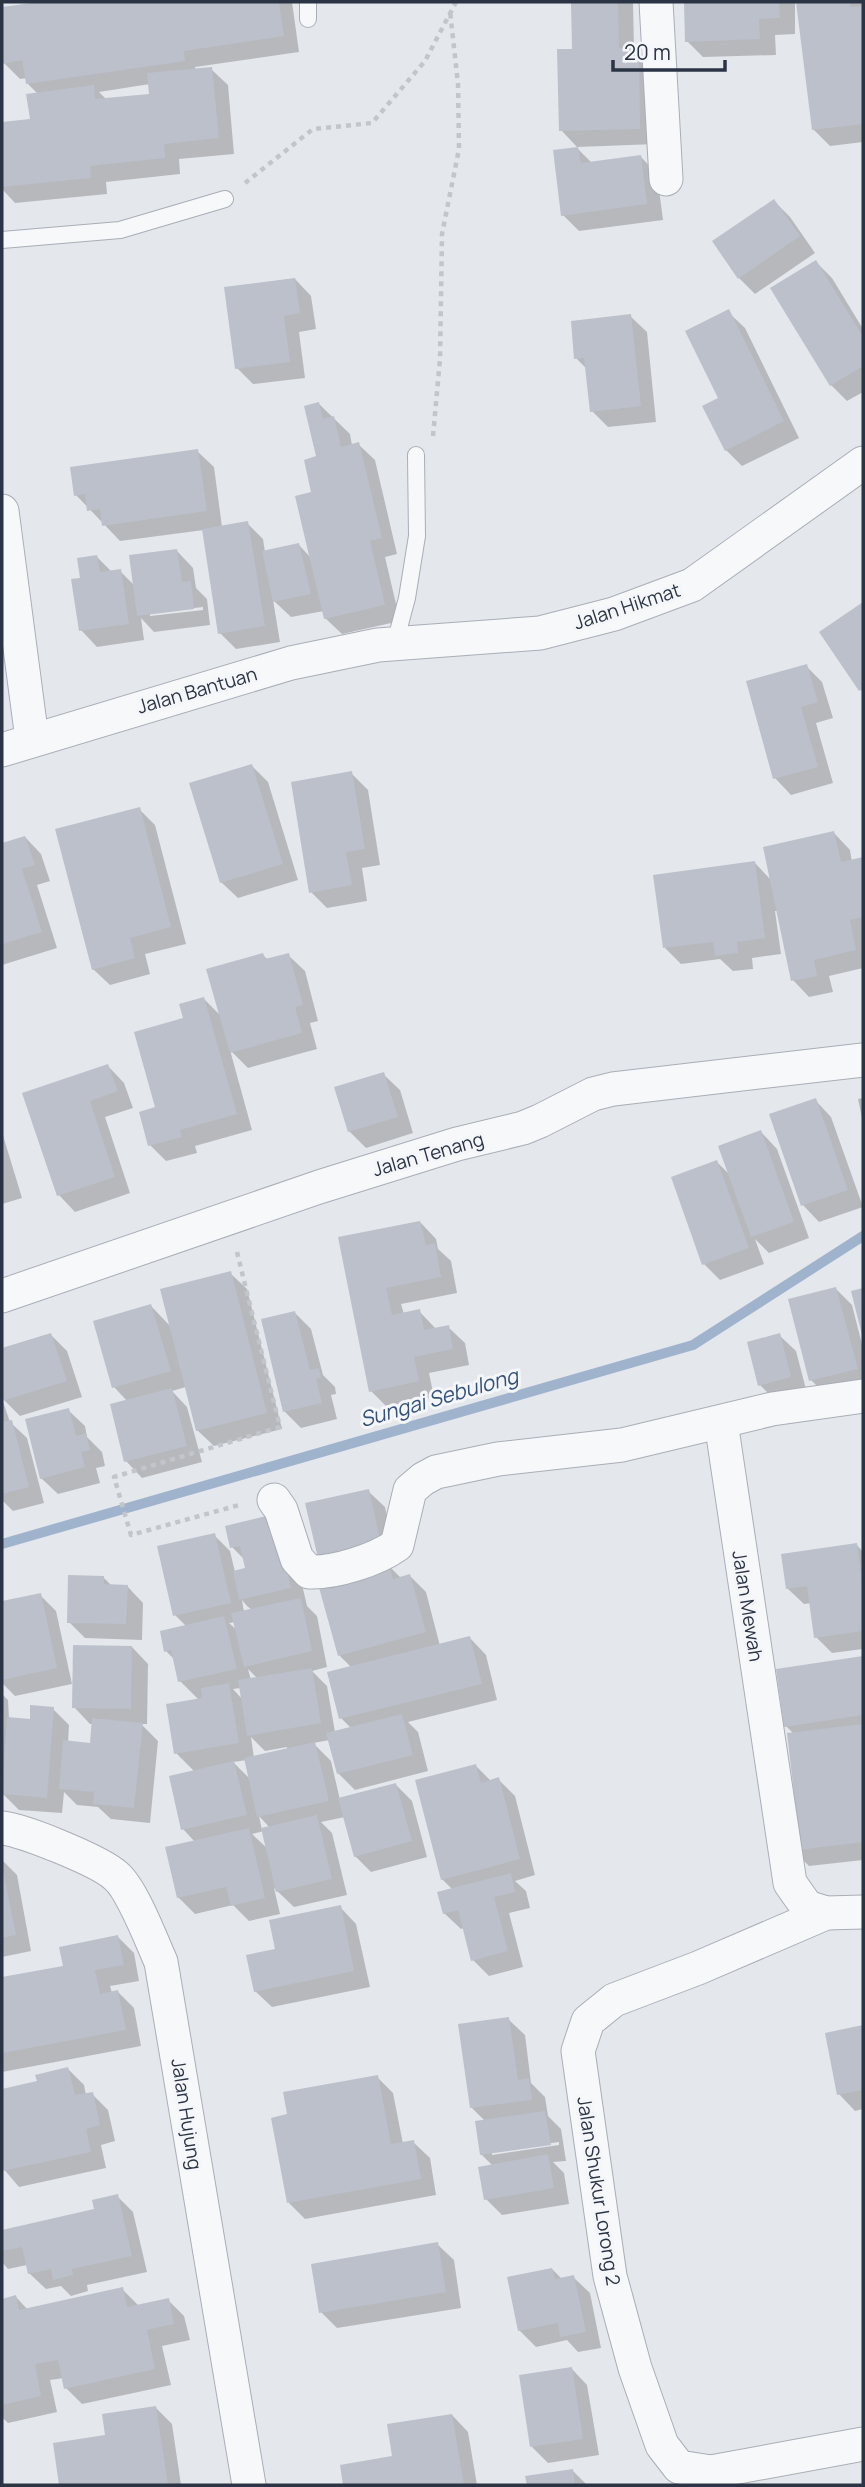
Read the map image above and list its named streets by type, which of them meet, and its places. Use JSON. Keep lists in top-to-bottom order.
{
  "streets": {
    "street": [
      "Jalan Hikmat",
      "Jalan Bantuan",
      "Jalan Tenang",
      "Jalan Mewah",
      "Jalan Hujung",
      "Jalan Shukur Lorong 2"
    ]
  },
  "crossings": [
    ["Jalan Hikmat", "Jalan Bantuan"],
    ["Jalan Mewah", "Jalan Shukur Lorong 2"]
  ],
  "water": ["Sungai Sebulong"],
  "scale_bar": "20 m"
}
